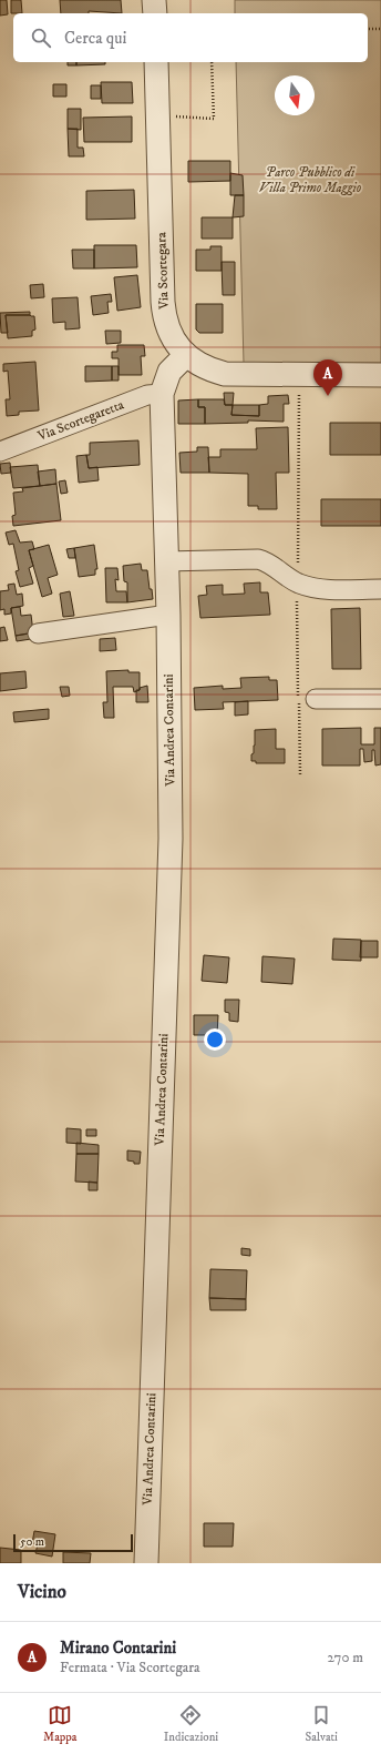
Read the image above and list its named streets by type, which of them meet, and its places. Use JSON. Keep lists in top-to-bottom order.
{
  "streets": {
    "street": ["Via Scortegara", "Via Scortegaretta", "Via Andrea Contarini"]
  },
  "crossings": [
    ["Via Scortegara", "Via Andrea Contarini"],
    ["Via Scortegaretta", "Via Andrea Contarini"]
  ],
  "parks": ["Parco Pubblico di Villa Primo Maggio"],
  "scale_bar": "50 m",
  "north": "bottom",
  "page": {
    "search": "Cerca qui",
    "pins": "A",
    "scale": "50 m",
    "heading": "Vicino",
    "list": [
      {
        "mark": "A",
        "name": "Mirano Contarini",
        "note": "Fermata · Via Scortegara",
        "value": "270 m"
      }
    ],
    "nav": ["Mappa", "Indicazioni", "Salvati"]
  }
}
